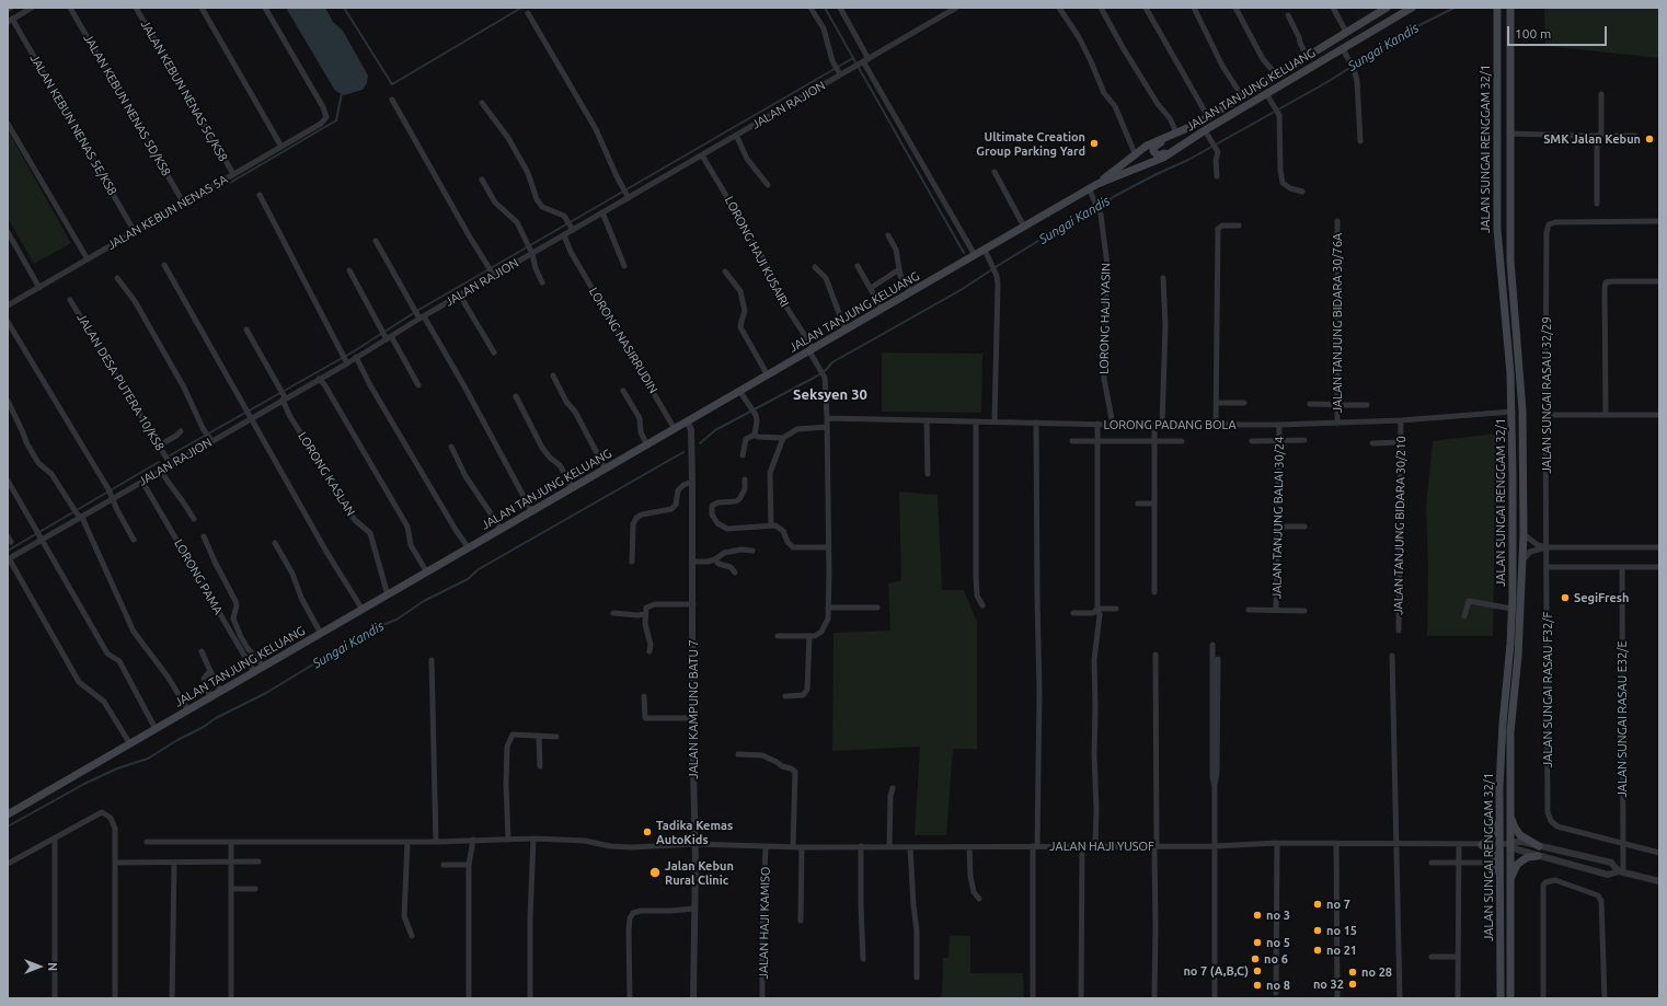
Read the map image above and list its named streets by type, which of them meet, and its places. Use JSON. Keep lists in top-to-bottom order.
{
  "streets": {
    "main road": ["JALAN TANJUNG KELUANG", "JALAN SUNGAI RENGGAM 32/1"],
    "street": [
      "JALAN KEBUN NENAS 5C/KS8",
      "JALAN KEBUN NENAS 5D/KS8",
      "JALAN RAJION",
      "JALAN KEBUN NENAS 5E/KS8",
      "JALAN KEBUN NENAS 5A",
      "LORONG HAJI KUSAIRI",
      "LORONG HAJI YASIN",
      "JALAN TANJUNG BIDARA 30/76A",
      "LORONG NASIRRUDIN",
      "JALAN DESA PUTERA 10/KS8",
      "JALAN SUNGAI RASAU 32/29",
      "LORONG PADANG BOLA",
      "LORONG KASLAN",
      "JALAN TANJUNG BALAI 30/24",
      "JALAN TANJUNG BIDARA 30/210",
      "LORONG PAMA",
      "JALAN SUNGAI RASAU F32/F",
      "JALAN KAMPUNG BATU 7",
      "JALAN SUNGAI RASAU E32/E",
      "JALAN HAJI YUSOF",
      "JALAN HAJI KAMISO"
    ]
  },
  "crossings": [
    ["JALAN TANJUNG KELUANG", "LORONG HAJI KUSAIRI"],
    ["JALAN TANJUNG KELUANG", "LORONG HAJI YASIN"],
    ["JALAN TANJUNG KELUANG", "LORONG NASIRRUDIN"],
    ["JALAN TANJUNG KELUANG", "LORONG KASLAN"],
    ["JALAN TANJUNG KELUANG", "LORONG PAMA"],
    ["JALAN TANJUNG KELUANG", "JALAN KAMPUNG BATU 7"],
    ["JALAN KEBUN NENAS 5C/KS8", "JALAN KEBUN NENAS 5A"],
    ["JALAN KEBUN NENAS 5D/KS8", "JALAN KEBUN NENAS 5A"],
    ["JALAN RAJION", "LORONG HAJI KUSAIRI"],
    ["JALAN RAJION", "LORONG NASIRRUDIN"],
    ["JALAN RAJION", "JALAN DESA PUTERA 10/KS8"],
    ["JALAN RAJION", "LORONG KASLAN"],
    ["JALAN RAJION", "LORONG PAMA"],
    ["JALAN KEBUN NENAS 5E/KS8", "JALAN KEBUN NENAS 5A"],
    ["JALAN SUNGAI RENGGAM 32/1", "LORONG PADANG BOLA"],
    ["JALAN SUNGAI RENGGAM 32/1", "JALAN SUNGAI RASAU E32/E"],
    ["JALAN SUNGAI RENGGAM 32/1", "JALAN HAJI YUSOF"],
    ["LORONG HAJI KUSAIRI", "LORONG PADANG BOLA"],
    ["LORONG HAJI YASIN", "LORONG PADANG BOLA"],
    ["JALAN TANJUNG BIDARA 30/76A", "LORONG PADANG BOLA"],
    ["JALAN SUNGAI RASAU 32/29", "JALAN SUNGAI RASAU F32/F"],
    ["LORONG PADANG BOLA", "JALAN TANJUNG BALAI 30/24"],
    ["LORONG PADANG BOLA", "JALAN TANJUNG BIDARA 30/210"],
    ["JALAN SUNGAI RASAU F32/F", "JALAN SUNGAI RASAU E32/E"],
    ["JALAN KAMPUNG BATU 7", "JALAN HAJI YUSOF"],
    ["JALAN HAJI YUSOF", "JALAN HAJI KAMISO"]
  ],
  "districts": ["Seksyen 30"],
  "water": ["Sungai Kandis"],
  "places": [
    "SMK Jalan Kebun",
    "Ultimate Creation Group Parking Yard",
    "SegiFresh",
    "Tadika Kemas AutoKids",
    "Jalan Kebun Rural Clinic",
    "no 7",
    "no 3",
    "no 15",
    "no 5",
    "no 21",
    "no 6",
    "no 7 (A,B,C)",
    "no 28",
    "no 32",
    "no 8"
  ],
  "scale_bar": "100 m",
  "north": "right"
}
